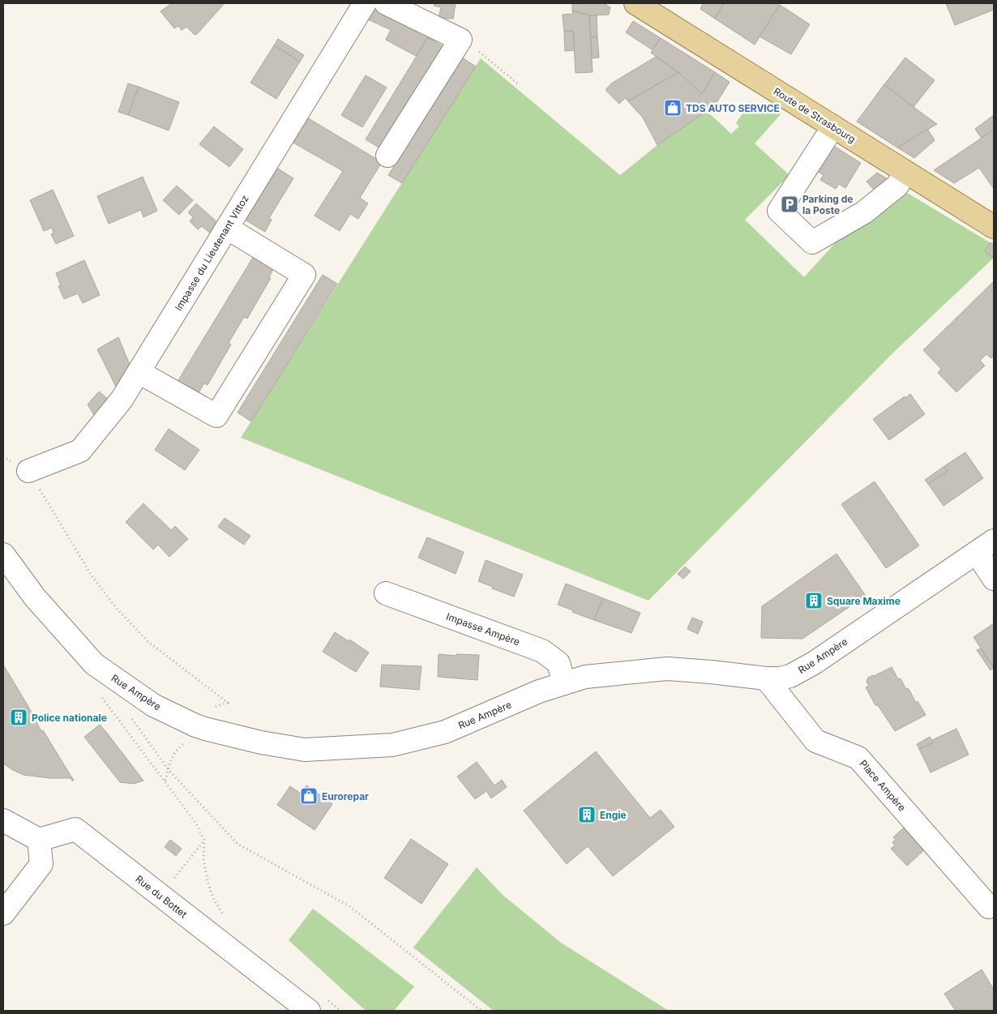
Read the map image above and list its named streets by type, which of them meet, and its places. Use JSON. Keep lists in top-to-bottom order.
{
  "streets": {
    "main road": ["Route de Strasbourg"],
    "street": [
      "Impasse du Lieutenant Vittoz",
      "Impasse Ampère",
      "Rue Ampère",
      "Place Ampère",
      "Rue du Bottet"
    ]
  },
  "crossings": [
    ["Impasse Ampère", "Rue Ampère"],
    ["Rue Ampère", "Place Ampère"]
  ],
  "places": {
    "shop": ["TDS AUTO SERVICE", "Eurorepar"],
    "parking": ["Parking de la Poste"],
    "building": ["Square Maxime", "Police nationale", "Engie"]
  }
}
